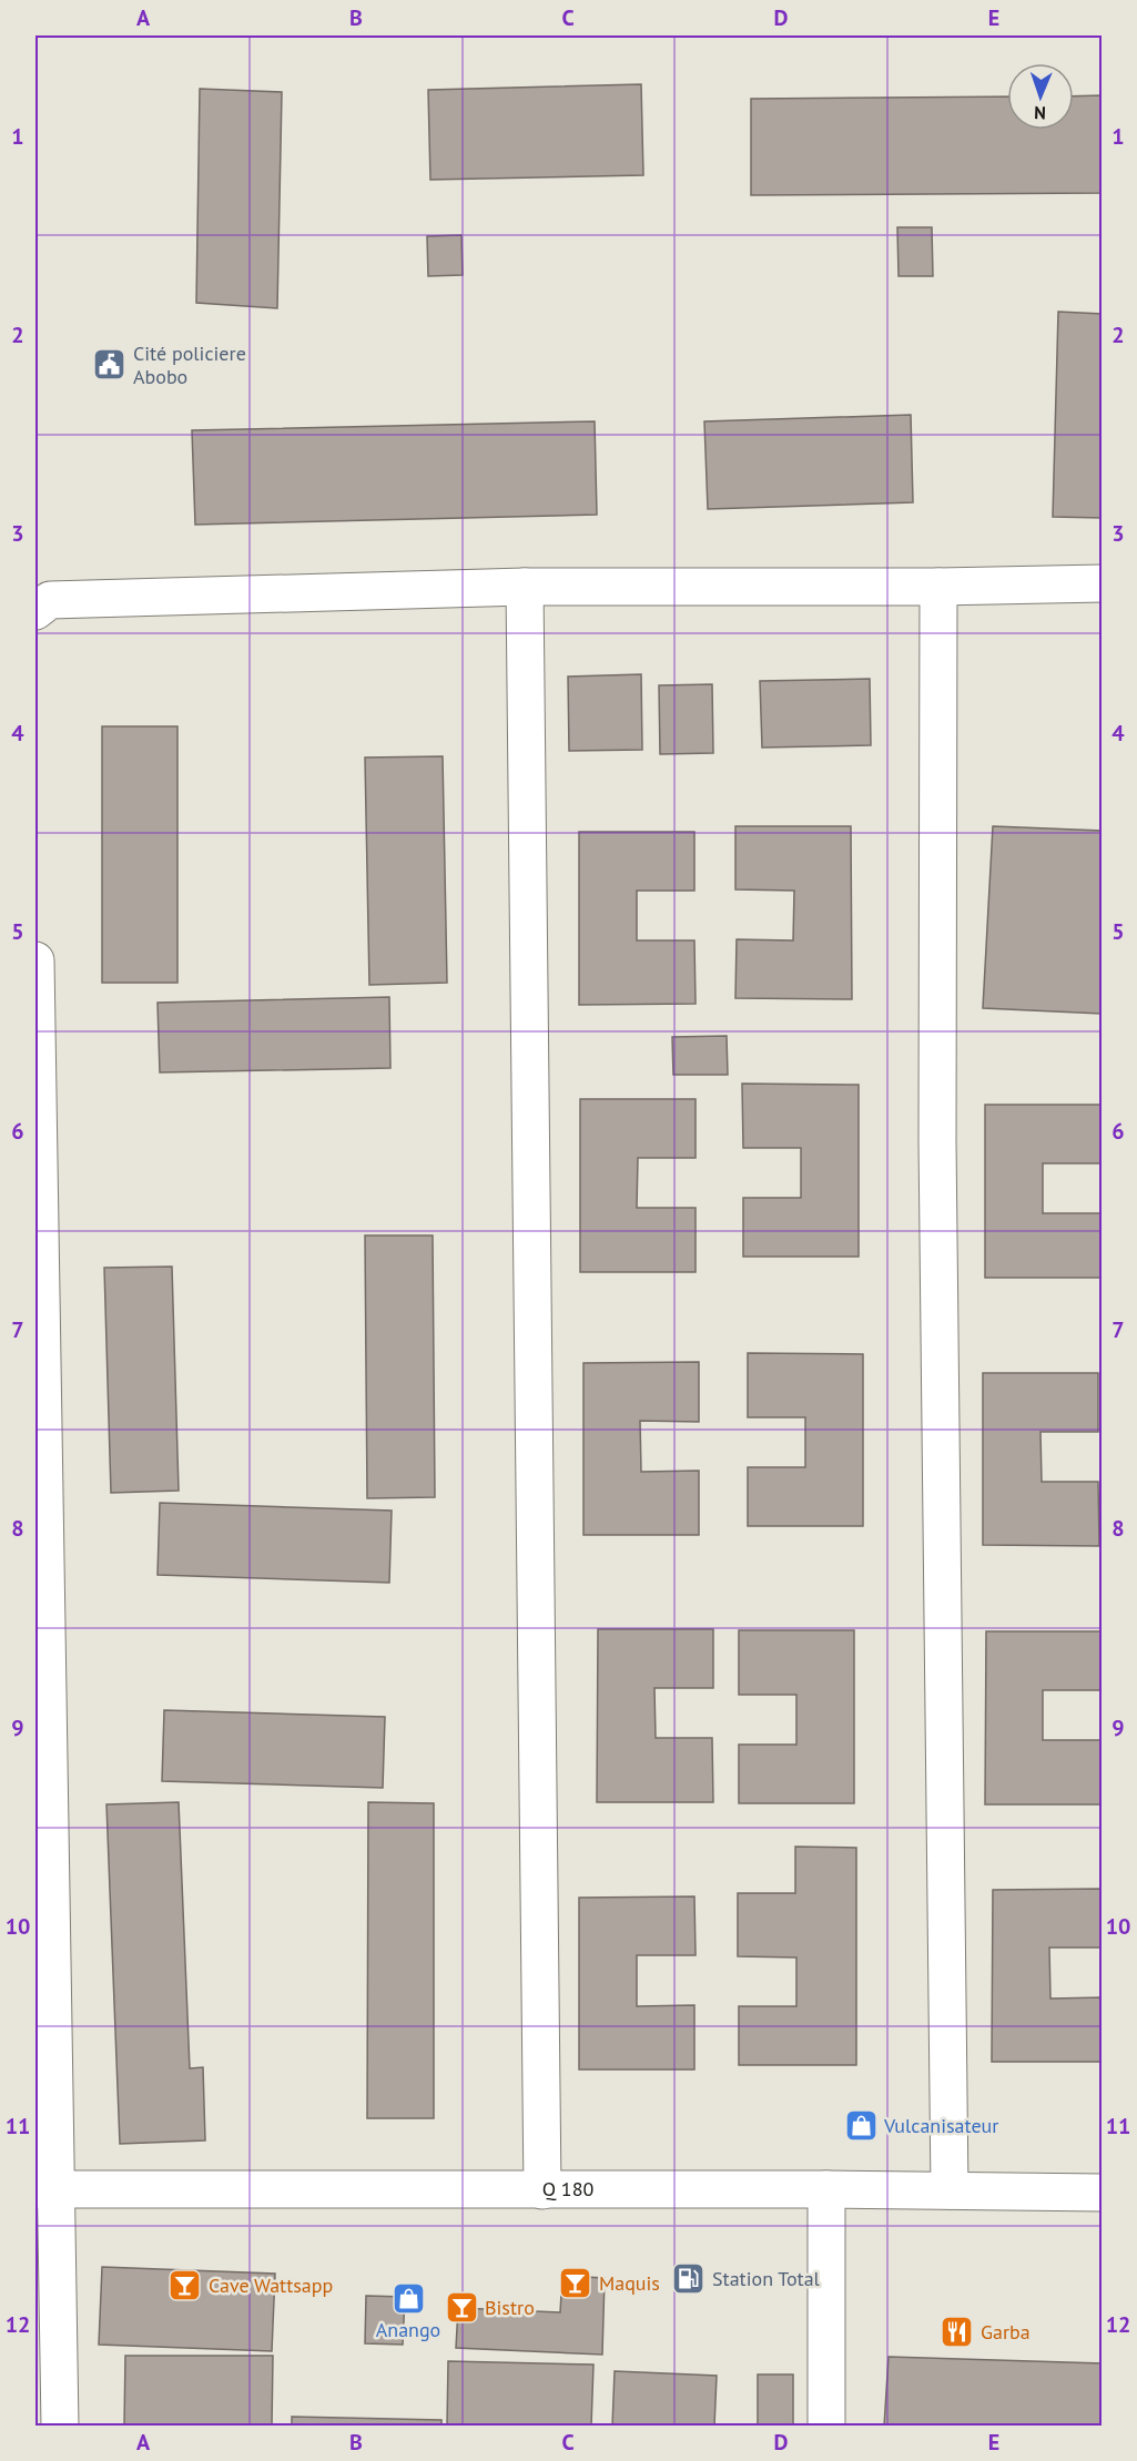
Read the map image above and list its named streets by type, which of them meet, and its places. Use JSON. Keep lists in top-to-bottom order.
{
  "streets": {
    "street": ["Q 180"]
  },
  "places": {
    "public building": ["Cité policiere Abobo"],
    "shop": ["Vulcanisateur", "Anango"],
    "fuel station": ["Station Total"],
    "bar": ["Maquis", "Cave Wattsapp", "Bistro"],
    "restaurant": ["Garba"]
  },
  "north": "bottom",
  "grid": {
    "columns": [
      "A",
      "B",
      "C",
      "D",
      "E"
    ],
    "rows": [
      "1",
      "2",
      "3",
      "4",
      "5",
      "6",
      "7",
      "8",
      "9",
      "10",
      "11",
      "12"
    ]
  }
}
